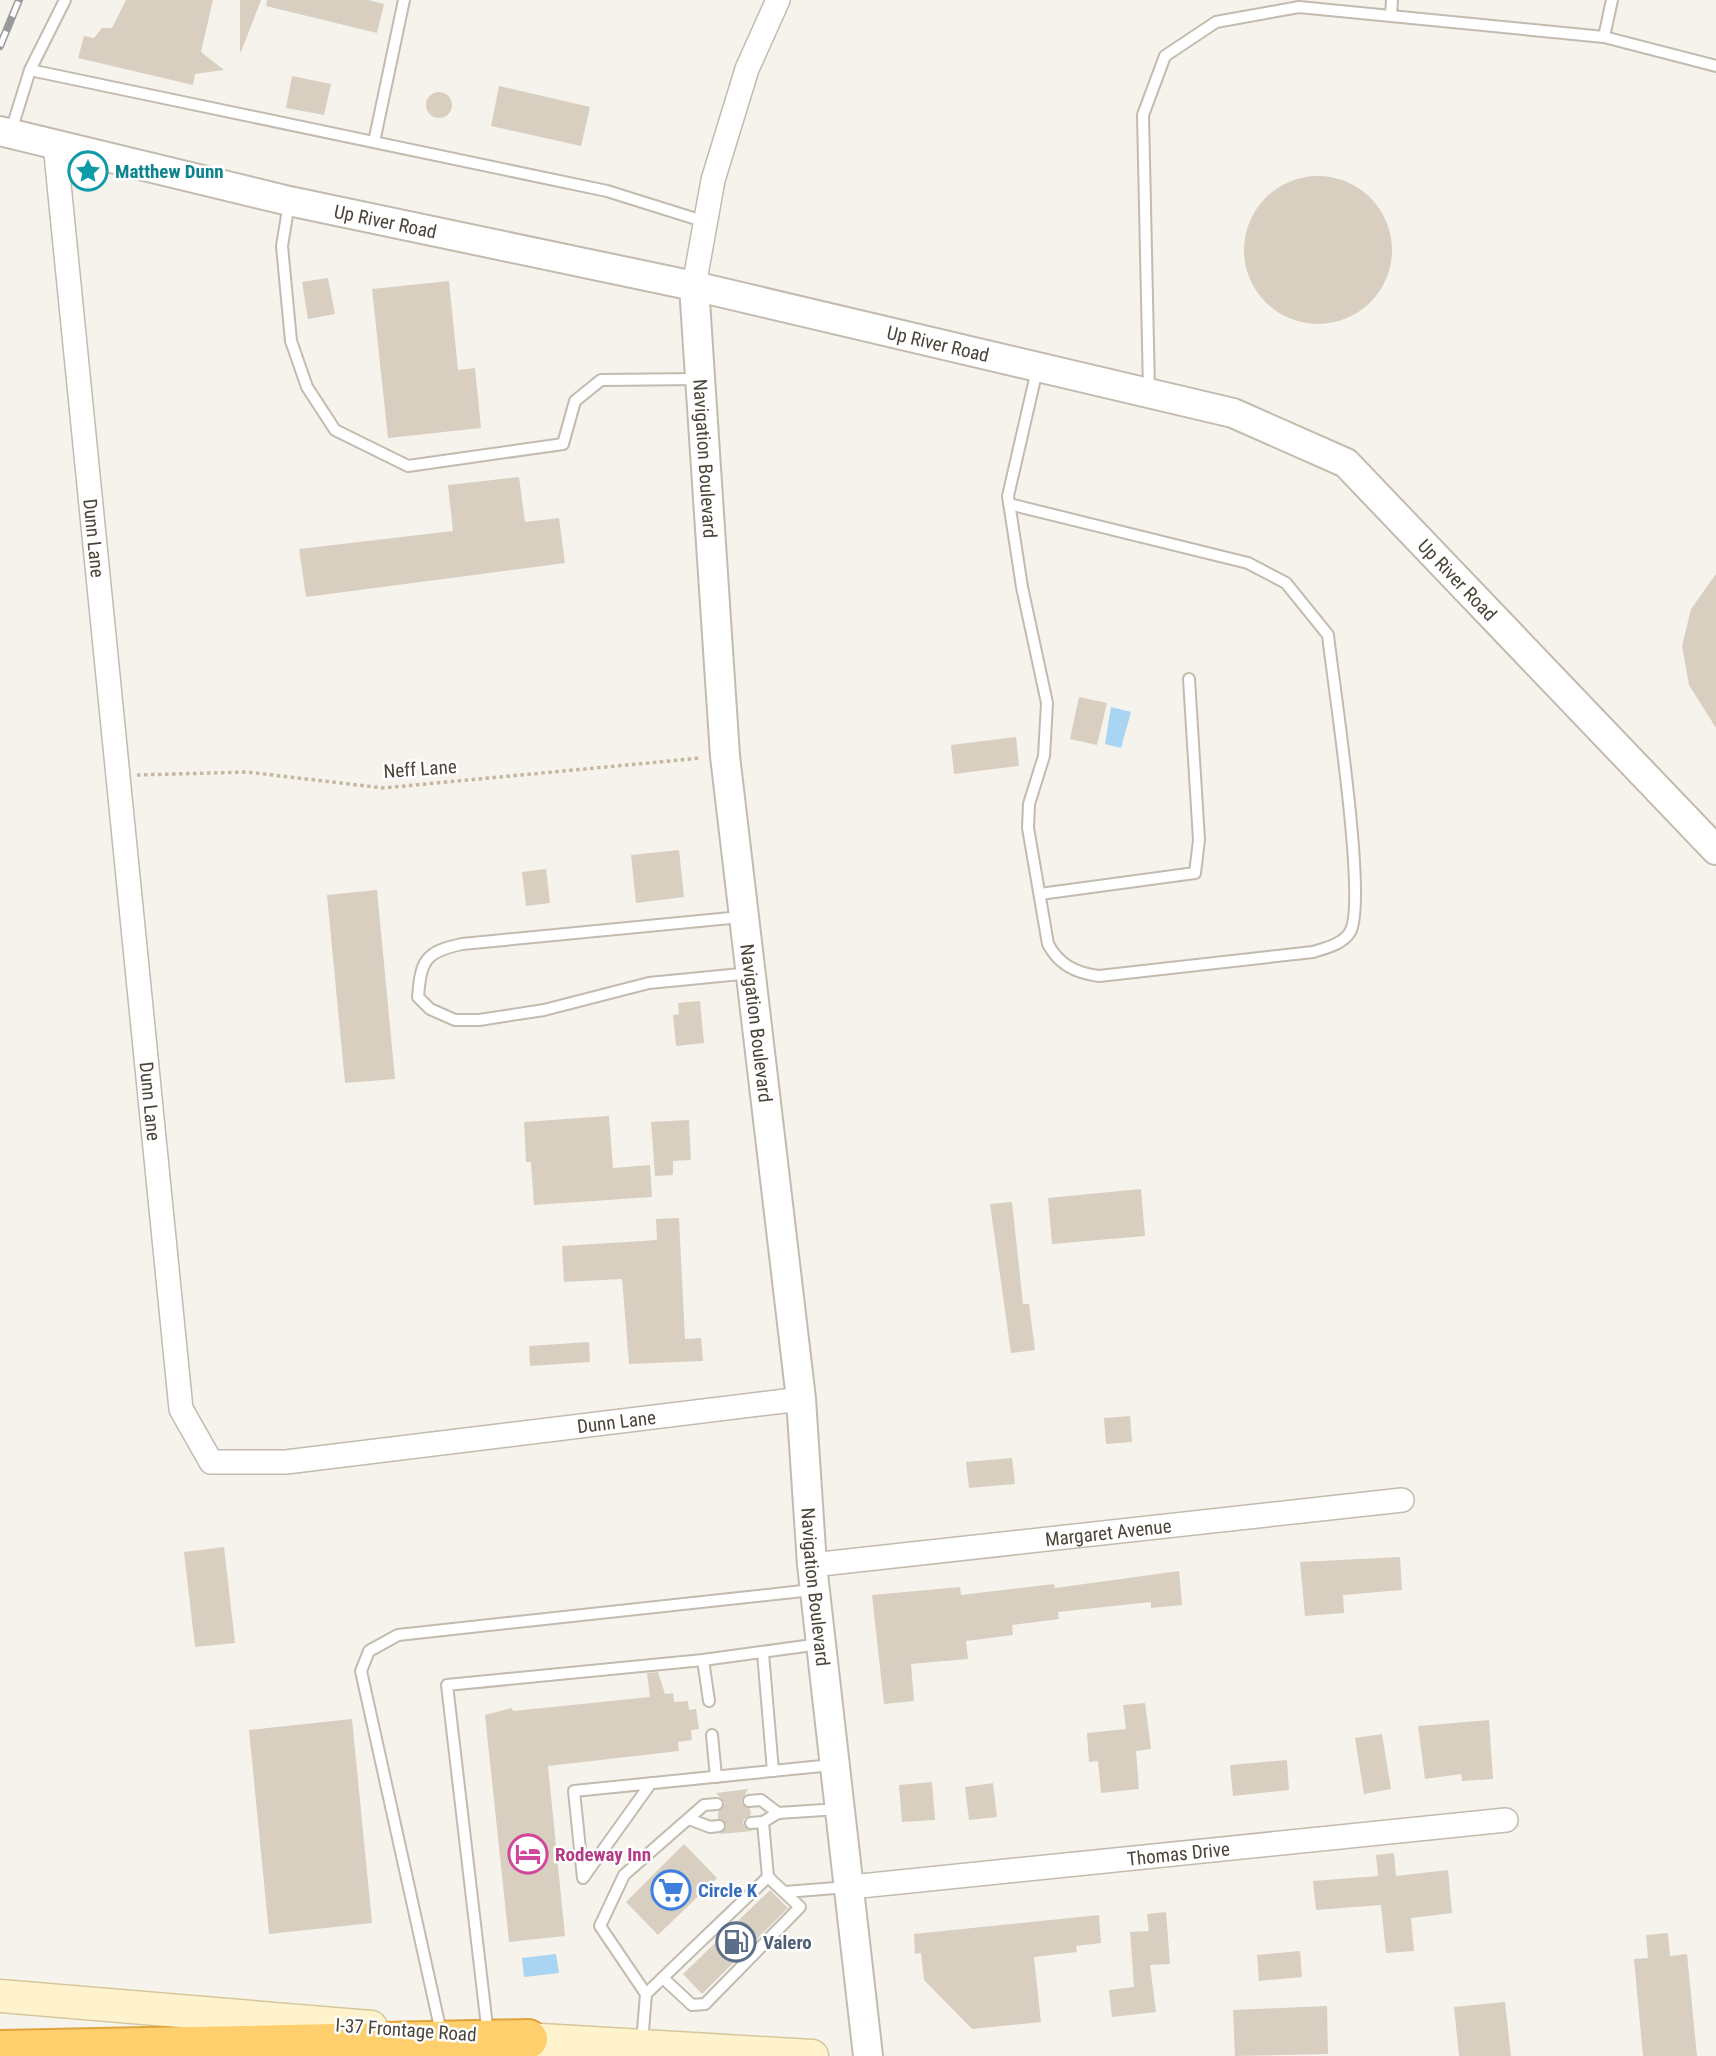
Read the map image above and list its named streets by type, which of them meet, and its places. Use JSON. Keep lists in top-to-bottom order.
{
  "streets": {
    "main road": ["I-37 Frontage Road"],
    "street": [
      "Up River Road",
      "Navigation Boulevard",
      "Dunn Lane",
      "Margaret Avenue",
      "Thomas Drive"
    ],
    "path": ["Neff Lane"]
  },
  "crossings": [
    ["Up River Road", "Navigation Boulevard"],
    ["Up River Road", "Dunn Lane"],
    ["Navigation Boulevard", "Dunn Lane"],
    ["Navigation Boulevard", "Neff Lane"],
    ["Navigation Boulevard", "Margaret Avenue"],
    ["Navigation Boulevard", "Thomas Drive"],
    ["Dunn Lane", "Neff Lane"]
  ],
  "places": {
    "place": ["Matthew Dunn"],
    "hotel": ["Rodeway Inn"],
    "supermarket": ["Circle K"],
    "fuel station": ["Valero"]
  }
}
